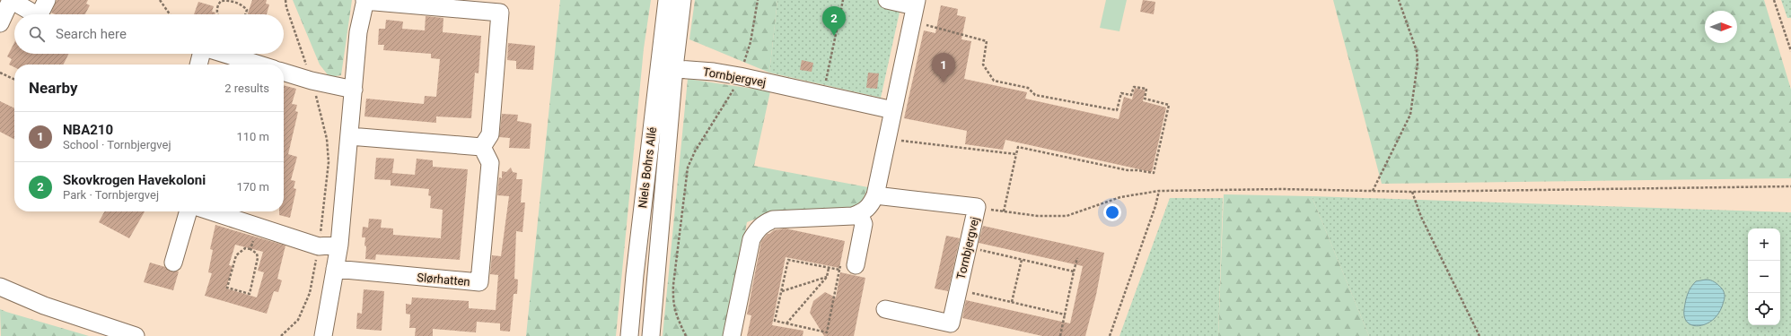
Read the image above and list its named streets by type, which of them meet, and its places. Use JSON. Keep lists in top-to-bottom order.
{
  "streets": {
    "street": ["Tornbjergvej", "Niels Bohrs Allé", "Slørhatten"]
  },
  "crossings": [
    ["Tornbjergvej", "Niels Bohrs Allé"]
  ],
  "north": "right",
  "page": {
    "pins": ["2", "1"],
    "search": "Search here",
    "heading": ["Nearby", "2 results"],
    "list": [
      {
        "mark": "1",
        "name": "NBA210",
        "note": "School · Tornbjergvej",
        "value": "110 m"
      },
      {
        "mark": "2",
        "name": "Skovkrogen Havekoloni",
        "note": "Park · Tornbjergvej",
        "value": "170 m"
      }
    ],
    "map_buttons": ["+", "−"]
  }
}
